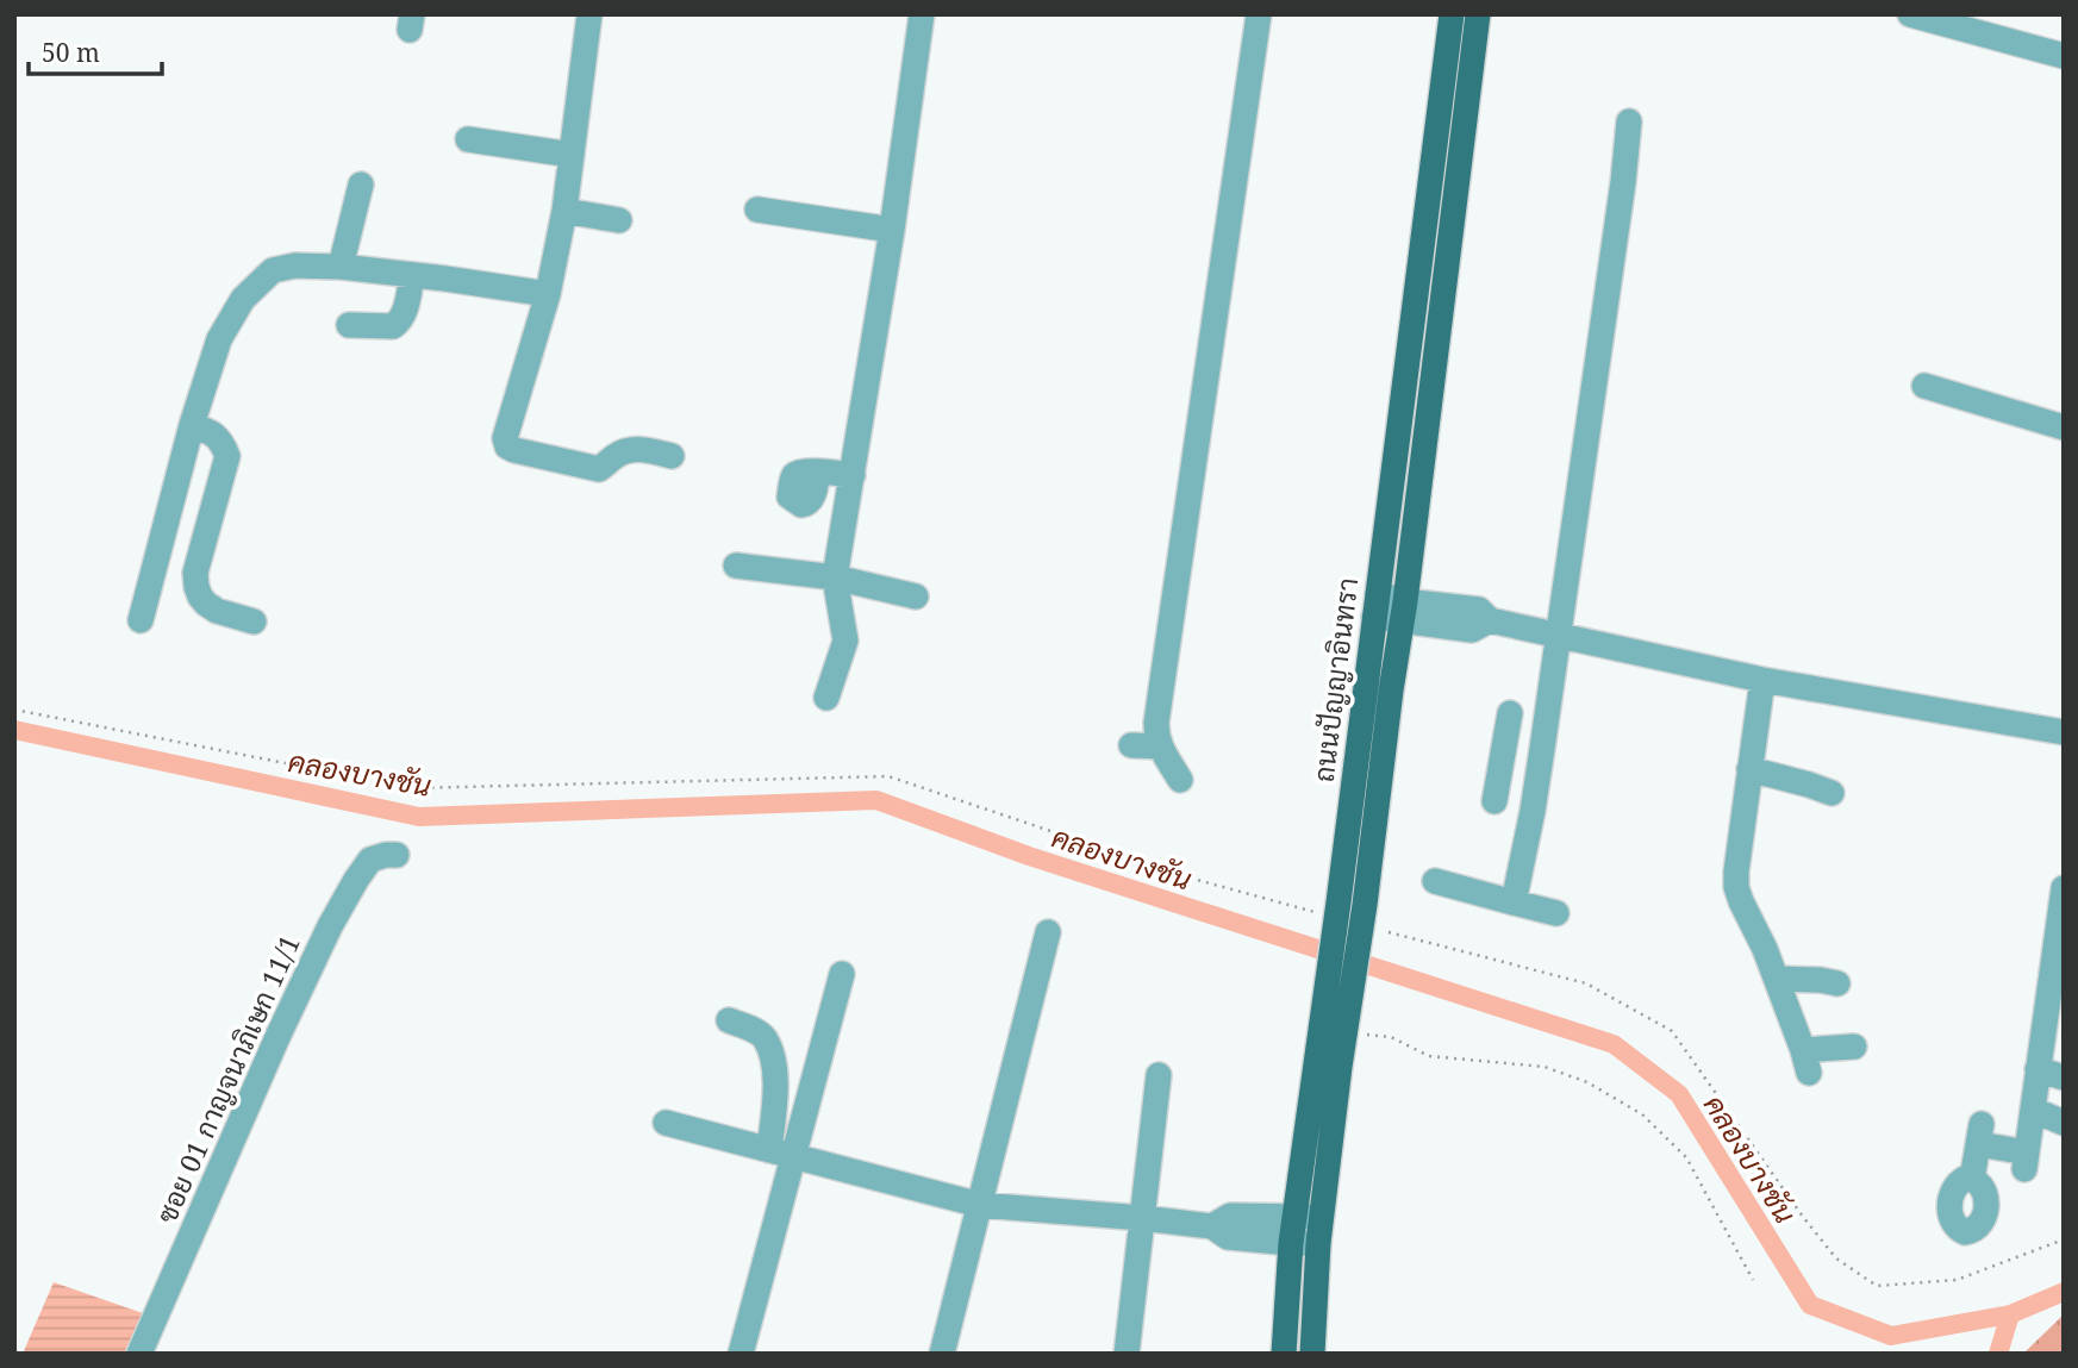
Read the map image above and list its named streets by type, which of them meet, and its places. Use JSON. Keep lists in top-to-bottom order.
{
  "streets": {
    "main road": ["ถนนปัญญาอินทรา"],
    "street": ["ซอย 01 กาญจนาภิเษก 11/1"]
  },
  "water": ["คลองบางชัน"],
  "scale_bar": "50 m"
}
